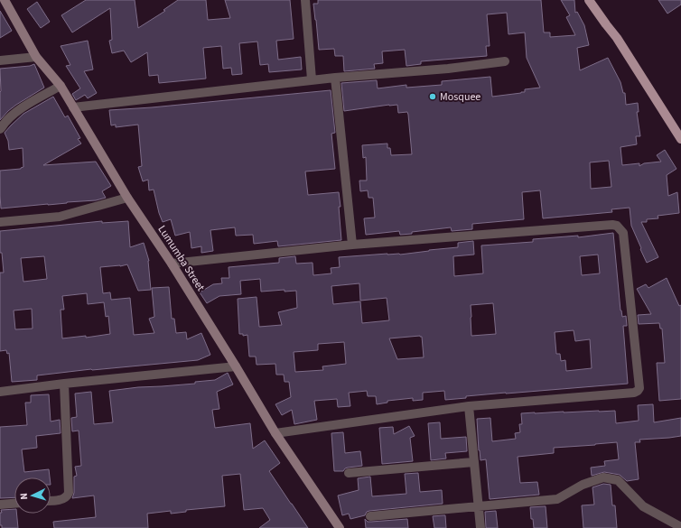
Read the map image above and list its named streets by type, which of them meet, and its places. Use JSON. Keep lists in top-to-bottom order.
{
  "streets": {
    "main road": ["Lumumba Street"]
  },
  "places": ["Mosquee"],
  "north": "left"
}
